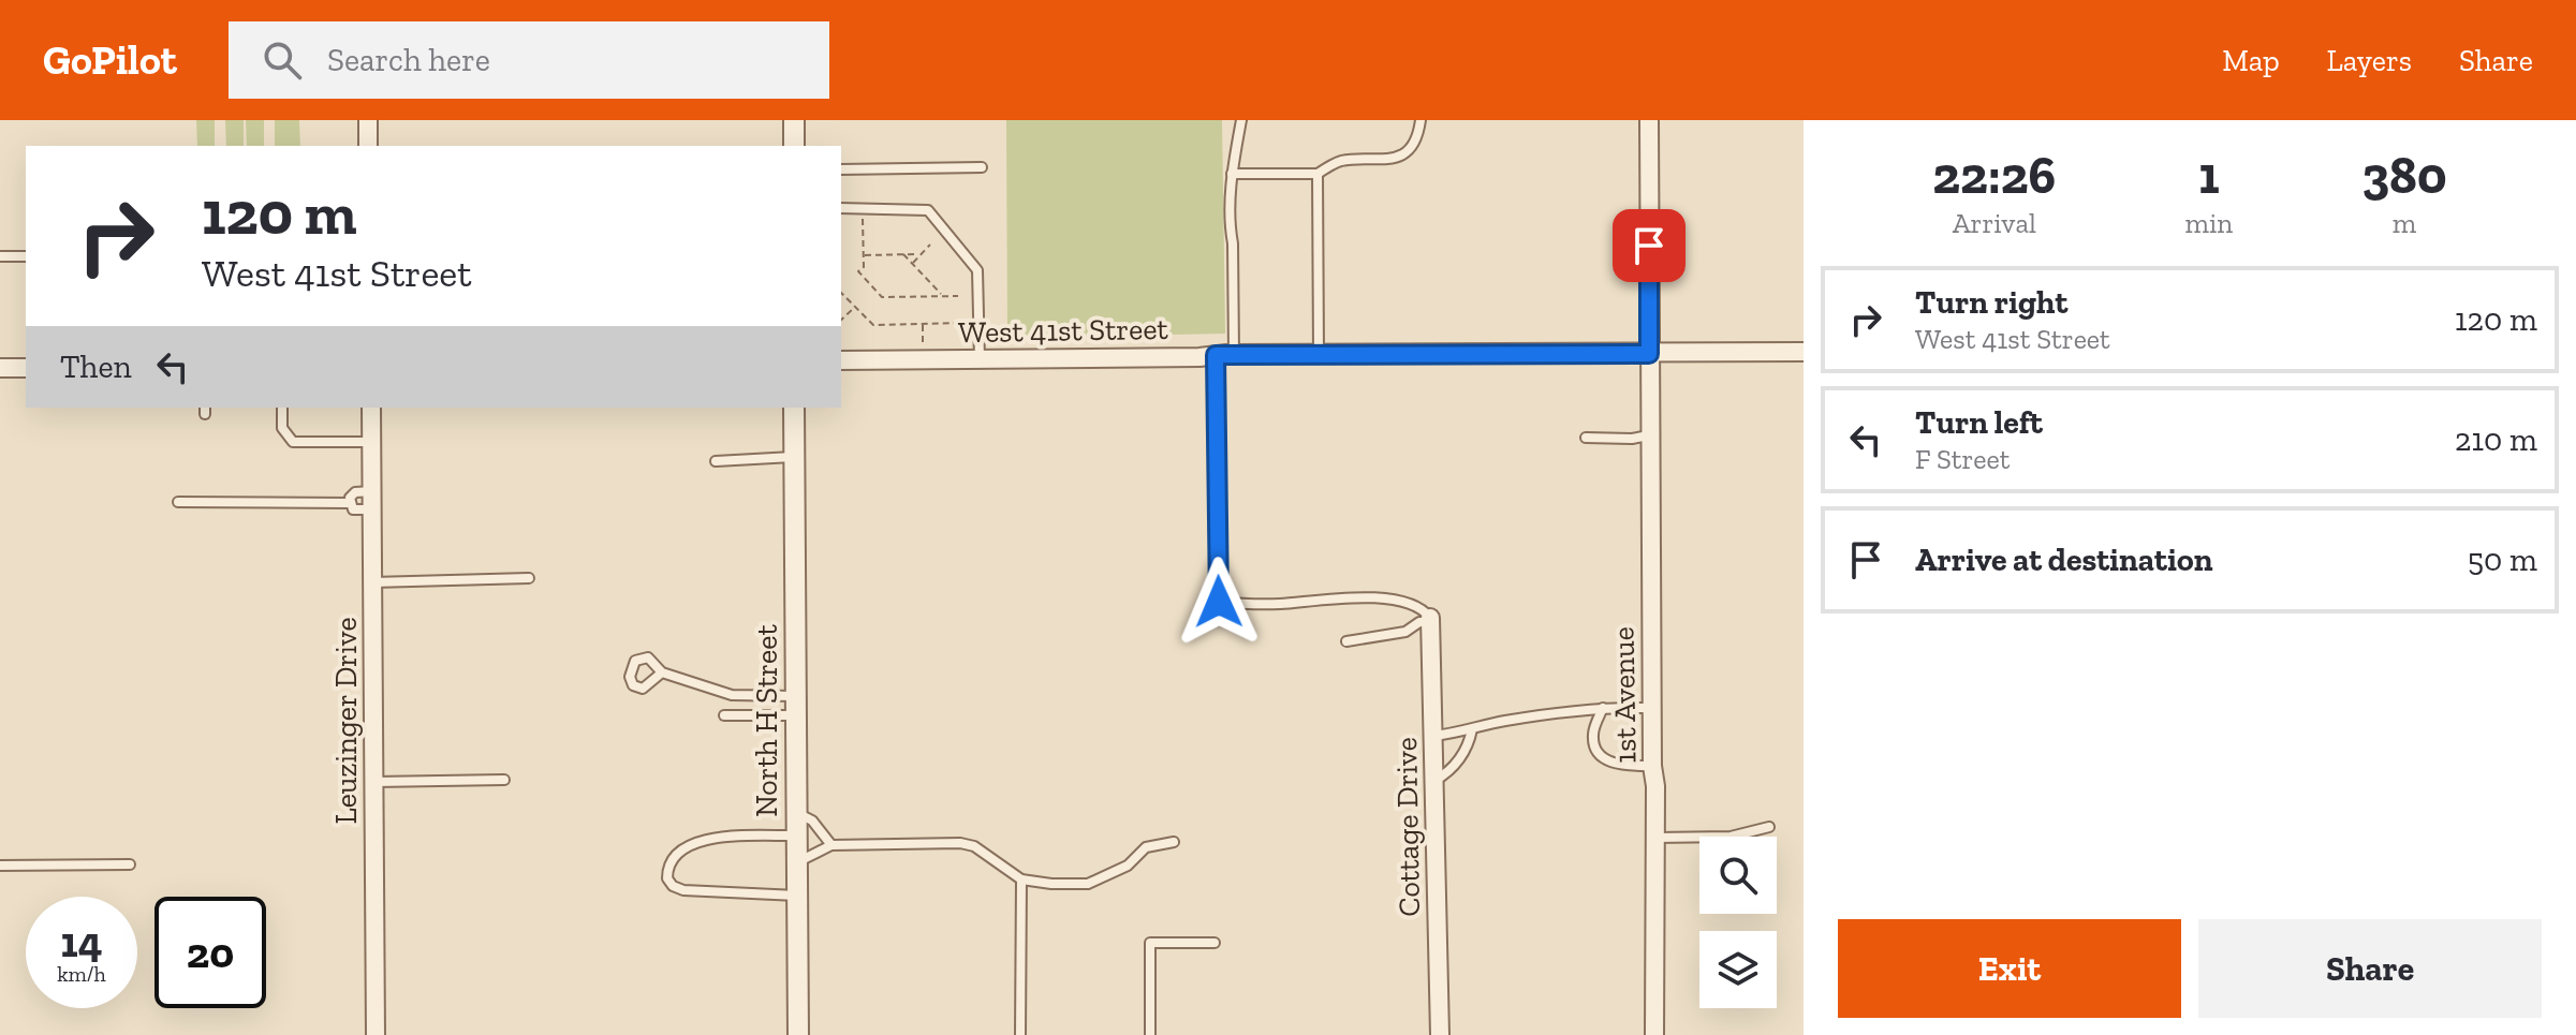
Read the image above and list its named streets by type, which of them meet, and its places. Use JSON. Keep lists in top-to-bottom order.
{
  "streets": {
    "street": [
      "West 41st Street",
      "1st Avenue",
      "Leuzinger Drive",
      "North H Street",
      "Cottage Drive"
    ]
  },
  "crossings": [
    ["West 41st Street", "1st Avenue"]
  ],
  "page": {
    "header": "GoPilot",
    "search": "Search here",
    "nav": ["Map", "Layers", "Share"],
    "eta": [
      "22:26",
      "Arrival",
      "1",
      "min",
      "380",
      "m"
    ],
    "turn": ["120 m", "West 41st Street"],
    "list": [
      {
        "name": "Turn right",
        "note": "West 41st Street",
        "value": "120 m"
      },
      {
        "name": "Turn left",
        "note": "F Street",
        "value": "210 m"
      },
      {
        "name": "Arrive at destination",
        "value": "50 m"
      }
    ],
    "then": "Then",
    "speed": "14 km/h",
    "limit": "20",
    "buttons": ["Exit", "Share"]
  }
}
